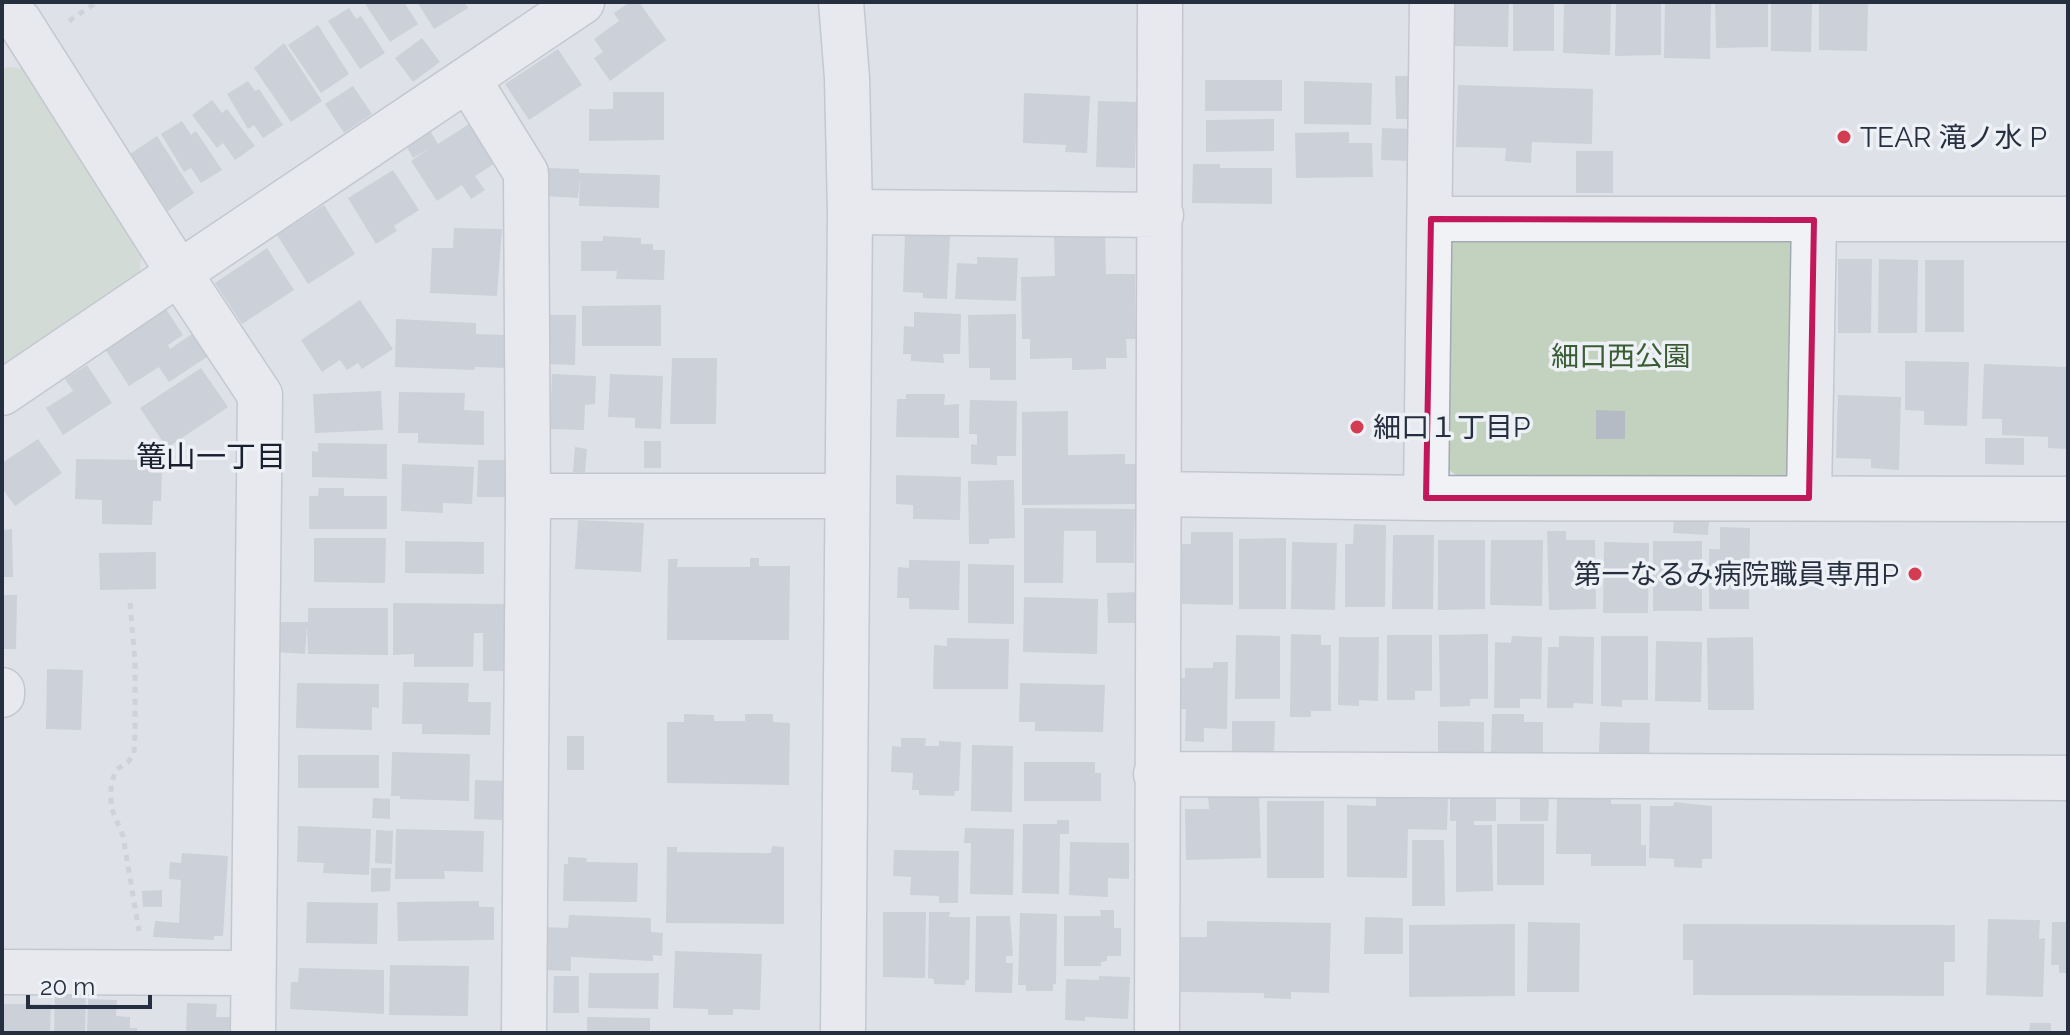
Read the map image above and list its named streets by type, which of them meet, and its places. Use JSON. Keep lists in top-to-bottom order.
{
  "districts": ["篭山一丁目"],
  "parks": ["細口西公園"],
  "places": ["TEAR 滝ノ水 P", "細口１丁目P", "第一なるみ病院職員専用P"],
  "scale_bar": "20 m"
}
